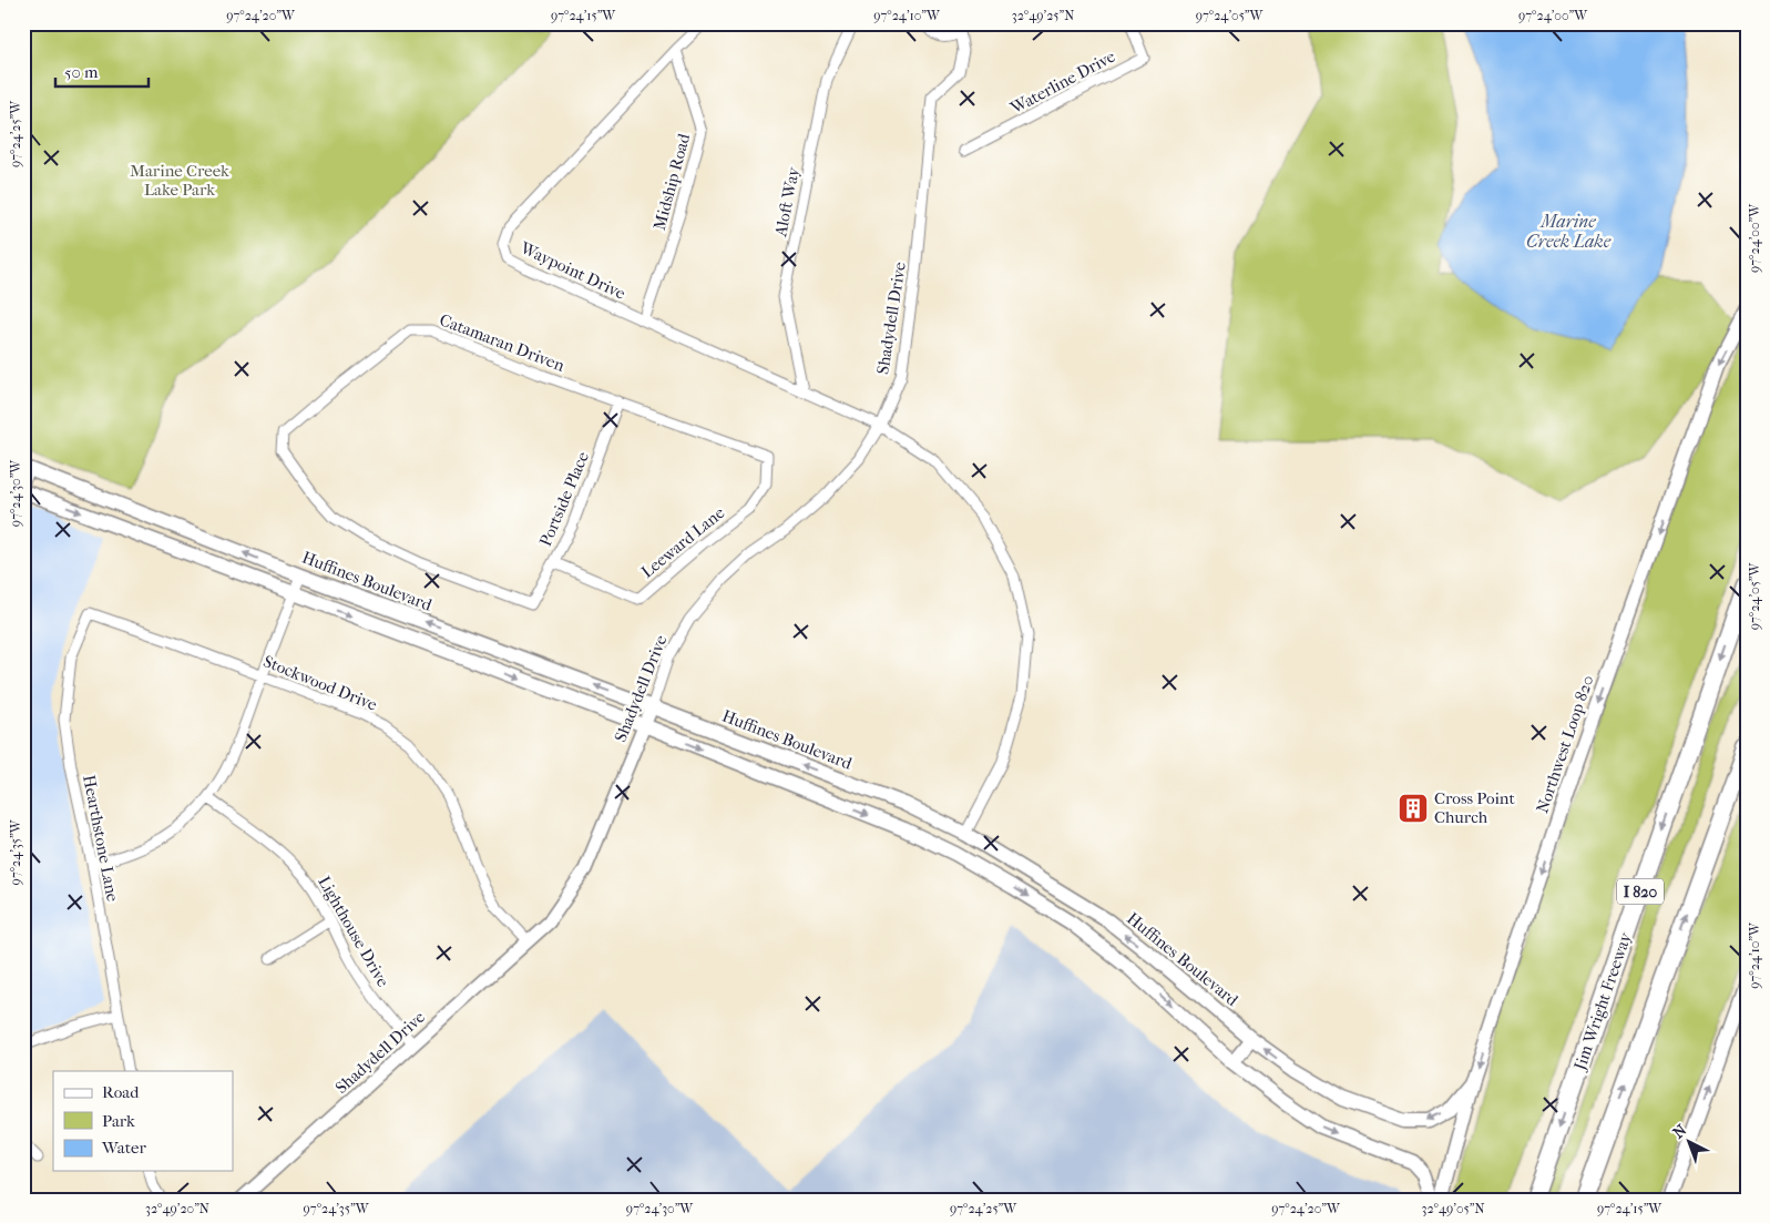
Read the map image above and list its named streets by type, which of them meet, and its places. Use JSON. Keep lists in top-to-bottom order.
{
  "streets": {
    "highway": ["I 820", "Jim Wright Freeway"],
    "main road": ["Huffines Boulevard", "Northwest Loop 820"],
    "street": [
      "Waterline Drive",
      "Midship Road",
      "Aloft Way",
      "Waypoint Drive",
      "Shadydell Drive",
      "Catamaran Driven",
      "Portside Place",
      "Leeward Lane",
      "Stockwood Drive",
      "Hearthstone Lane",
      "Lighthouse Drive"
    ]
  },
  "crossings": [
    ["Midship Road", "Waypoint Drive"],
    ["Aloft Way", "Waypoint Drive"],
    ["Waypoint Drive", "Shadydell Drive"],
    ["Waypoint Drive", "Huffines Boulevard"],
    ["Shadydell Drive", "Huffines Boulevard"],
    ["Shadydell Drive", "Stockwood Drive"],
    ["Shadydell Drive", "Lighthouse Drive"],
    ["Catamaran Driven", "Portside Place"],
    ["Catamaran Driven", "Leeward Lane"],
    ["Portside Place", "Leeward Lane"],
    ["Huffines Boulevard", "Northwest Loop 820"],
    ["Stockwood Drive", "Hearthstone Lane"]
  ],
  "one_way": ["Northwest Loop 820"],
  "water": ["Marine Creek Lake"],
  "parks": ["Marine Creek Lake Park"],
  "places": {
    "building": ["Cross Point Church"]
  },
  "legend": ["Road", "Park", "Water"],
  "scale_bar": "50 m",
  "north": "top left",
  "coordinates": [
    "97°24'20\"W",
    "97°24'15\"W",
    "97°24'10\"W",
    "32°49'25\"N",
    "97°24'05\"W",
    "97°24'00\"W",
    "97°24'25\"W",
    "97°24'30\"W",
    "97°24'35\"W",
    "32°49'20\"N",
    "32°49'05\"N"
  ]
}
